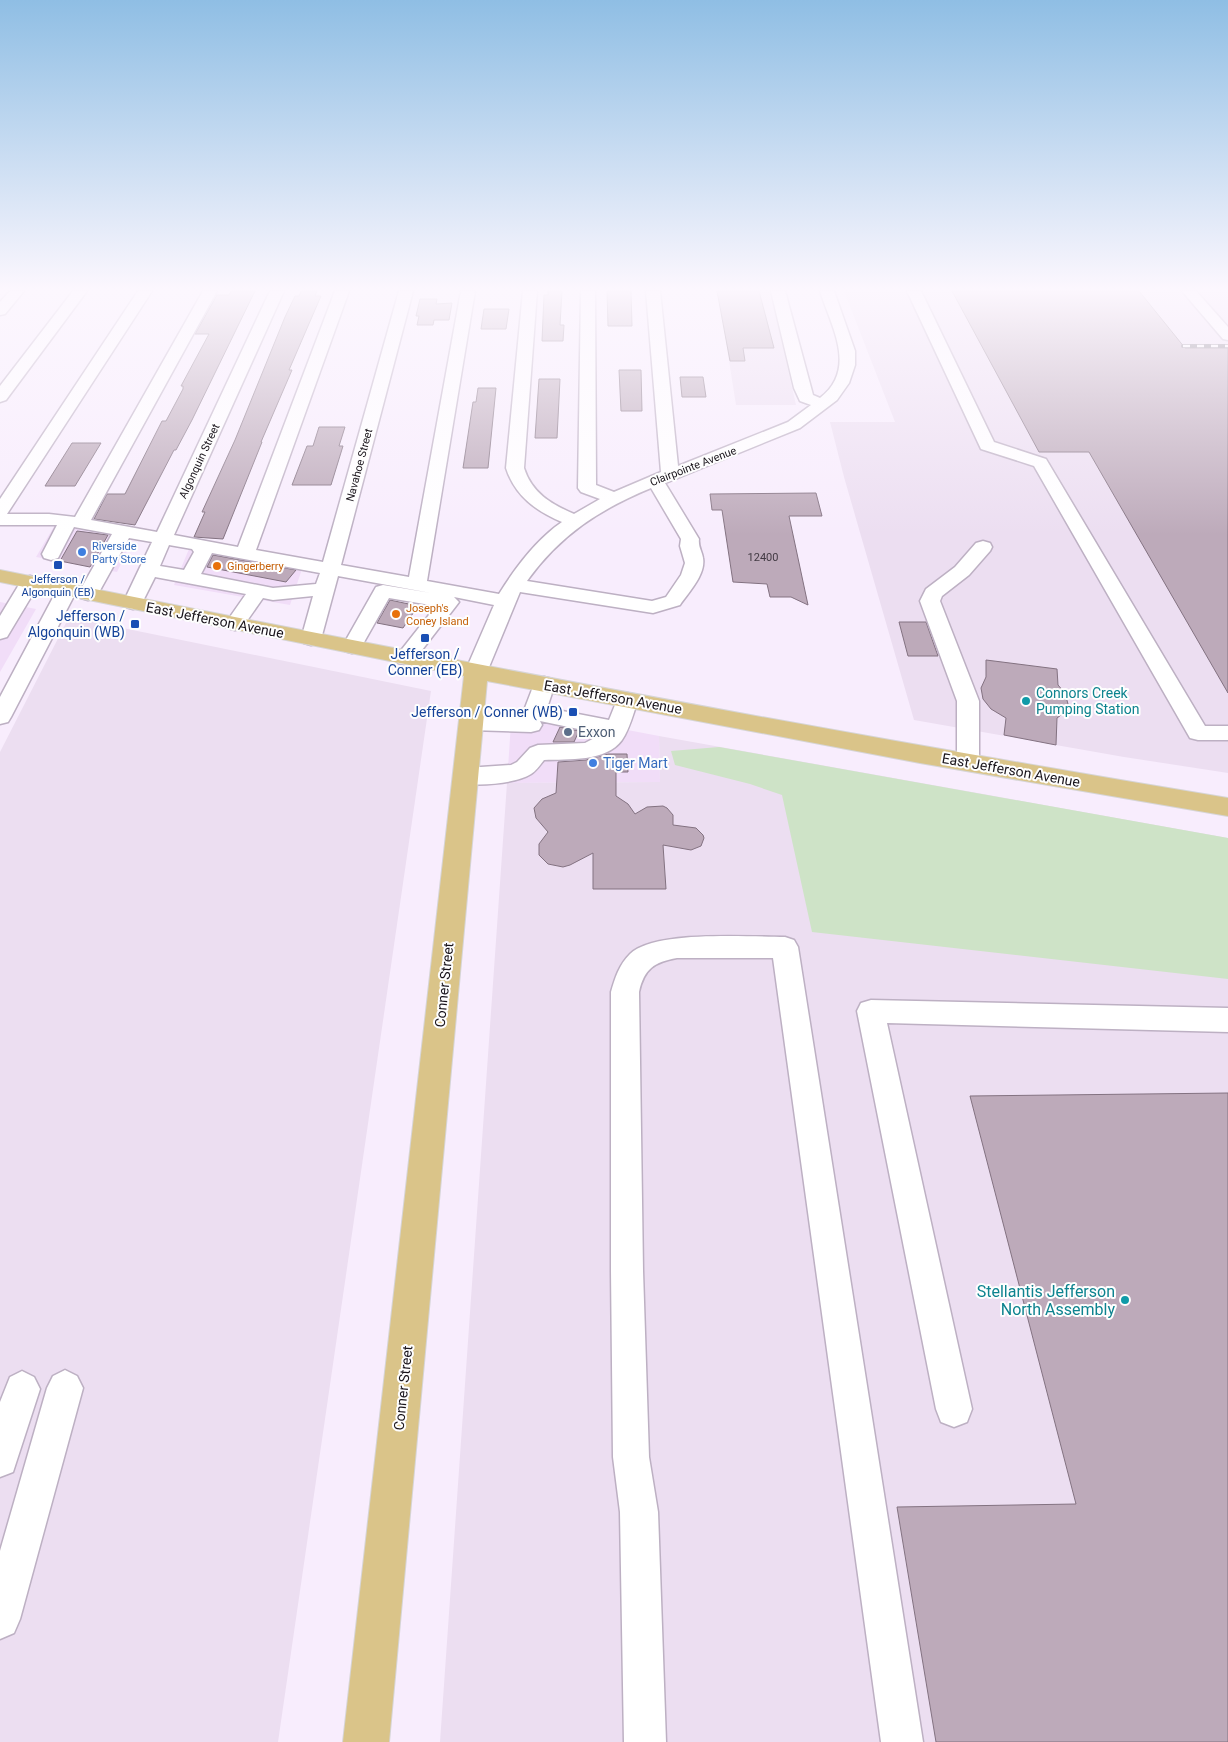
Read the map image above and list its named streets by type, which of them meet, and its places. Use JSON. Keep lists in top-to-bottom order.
{
  "streets": {
    "main road": ["East Jefferson Avenue", "Conner Street"],
    "street": ["Algonquin Street", "Navahoe Street", "Clairpointe Avenue"]
  },
  "crossings": [
    ["Algonquin Street", "East Jefferson Avenue"],
    ["Navahoe Street", "East Jefferson Avenue"],
    ["Clairpointe Avenue", "Conner Street"],
    ["East Jefferson Avenue", "Conner Street"]
  ],
  "places": {
    "other": [
      "Riverside Party Store",
      "Gingerberry",
      "Joseph's Coney Island",
      "Connors Creek Pumping Station",
      "Exxon",
      "Tiger Mart",
      "Stellantis Jefferson North Assembly"
    ],
    "transit": [
      "Jefferson / Algonquin (EB)",
      "Jefferson / Algonquin (WB)",
      "Jefferson / Conner (EB)",
      "Jefferson / Conner (WB)"
    ]
  },
  "house_numbers": ["12400"]
}
